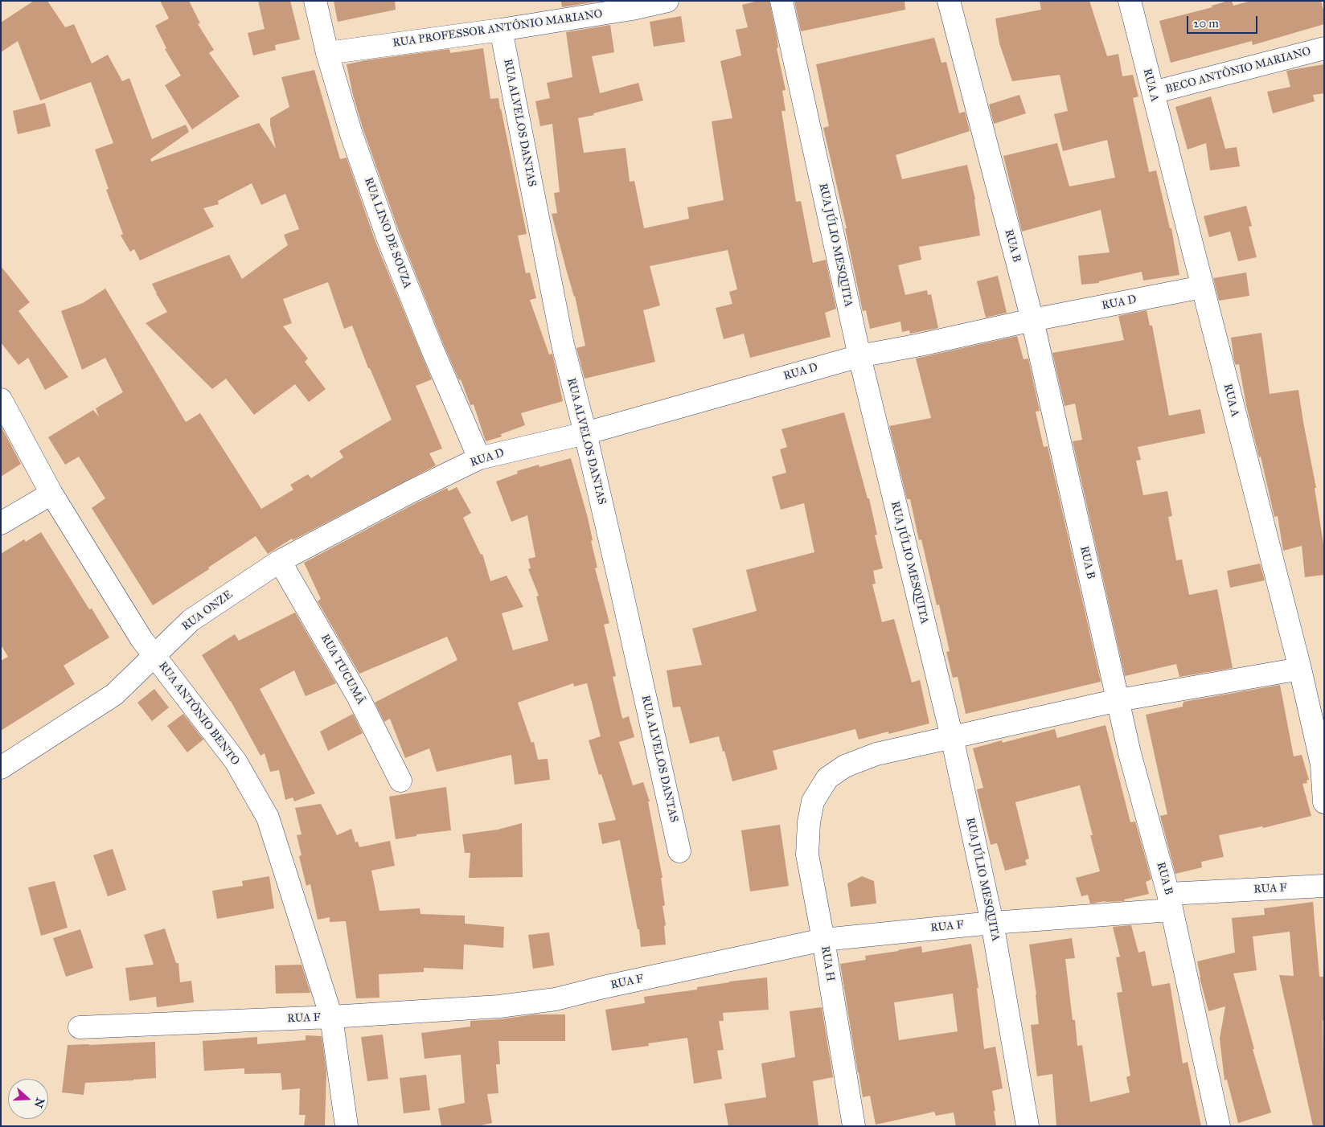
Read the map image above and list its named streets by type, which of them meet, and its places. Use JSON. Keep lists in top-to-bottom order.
{
  "streets": {
    "street": [
      "RUA PROFESSOR ANTÔNIO MARIANO",
      "BECO ANTÔNIO MARIANO",
      "RUA A",
      "RUA ALVELOS DANTAS",
      "RUA LINO DE SOUZA",
      "RUA JÚLIO MESQUITA",
      "RUA B",
      "RUA D",
      "RUA ONZE",
      "RUA TUCUMÃ",
      "RUA ANTÔNIO BENTO",
      "RUA F",
      "RUA H"
    ]
  },
  "crossings": [
    ["RUA PROFESSOR ANTÔNIO MARIANO", "RUA ALVELOS DANTAS"],
    ["RUA PROFESSOR ANTÔNIO MARIANO", "RUA LINO DE SOUZA"],
    ["BECO ANTÔNIO MARIANO", "RUA A"],
    ["RUA A", "RUA D"],
    ["RUA ALVELOS DANTAS", "RUA D"],
    ["RUA LINO DE SOUZA", "RUA D"],
    ["RUA JÚLIO MESQUITA", "RUA D"],
    ["RUA JÚLIO MESQUITA", "RUA F"],
    ["RUA JÚLIO MESQUITA", "RUA H"],
    ["RUA B", "RUA D"],
    ["RUA B", "RUA F"],
    ["RUA D", "RUA ONZE"],
    ["RUA ONZE", "RUA TUCUMÃ"],
    ["RUA ONZE", "RUA ANTÔNIO BENTO"],
    ["RUA ANTÔNIO BENTO", "RUA F"],
    ["RUA F", "RUA H"]
  ],
  "scale_bar": "20 m",
  "north": "right"
}
